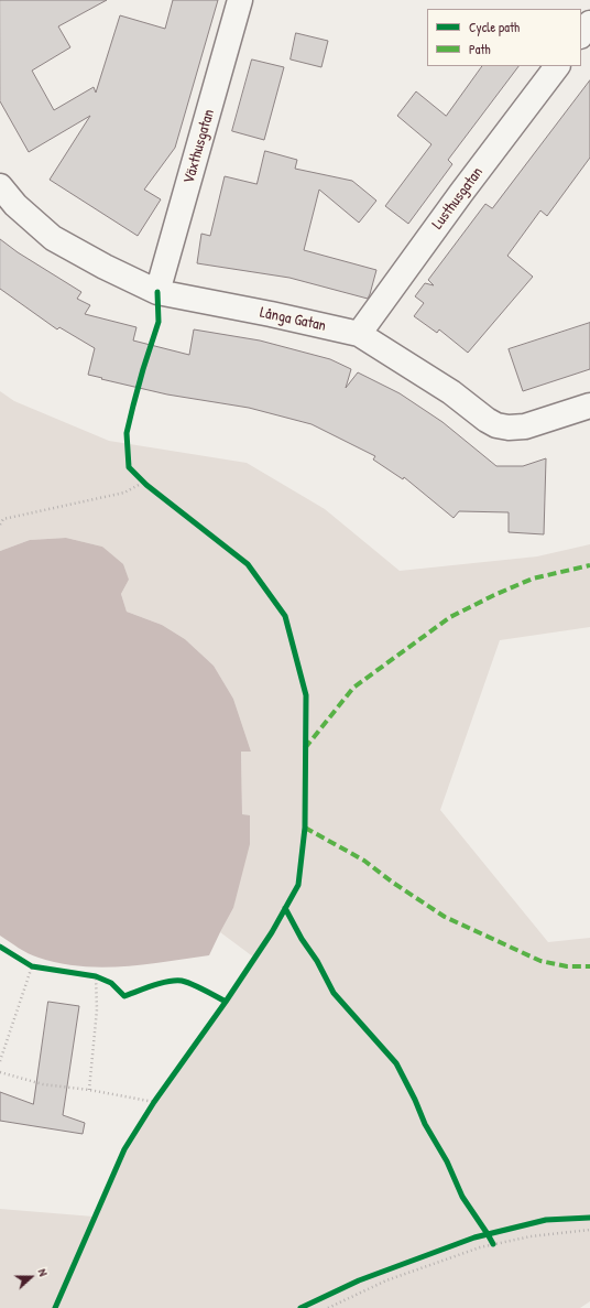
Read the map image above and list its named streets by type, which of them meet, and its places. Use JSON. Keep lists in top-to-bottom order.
{
  "streets": {
    "street": ["Växthusgatan", "Lusthusgatan", "Långa Gatan"]
  },
  "crossings": [
    ["Växthusgatan", "Långa Gatan"],
    ["Lusthusgatan", "Långa Gatan"]
  ],
  "legend": ["Cycle path", "Path"],
  "north": "right"
}
